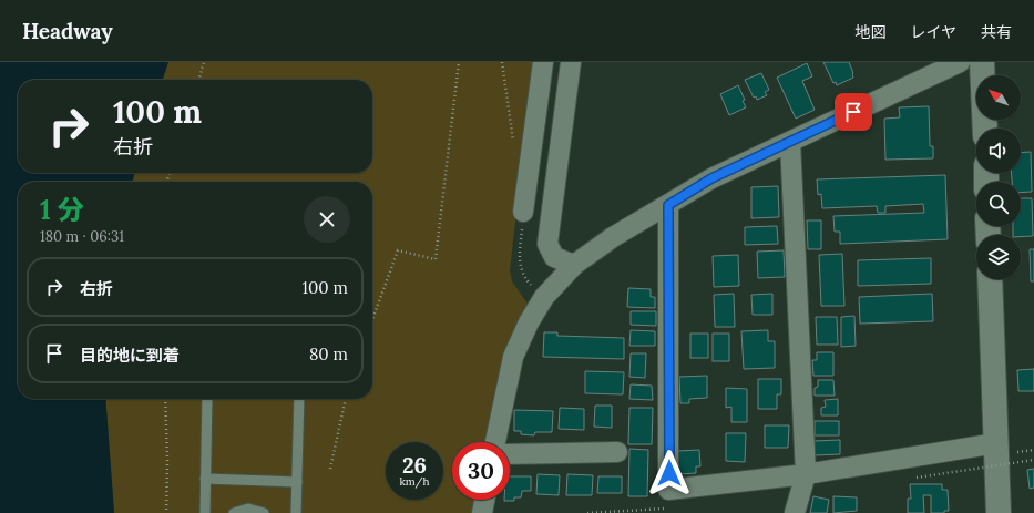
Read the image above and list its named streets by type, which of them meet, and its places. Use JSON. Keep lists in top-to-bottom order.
{
  "north": "top left",
  "page": {
    "header": "Headway",
    "nav": ["地図", "レイヤ", "共有"],
    "turn": ["100 m", "右折"],
    "heading": ["1 分", "180 m · 06:31"],
    "list": [
      {
        "name": "右折",
        "value": "100 m"
      },
      {
        "name": "目的地に到着",
        "value": "80 m"
      }
    ],
    "speed": "26 km/h",
    "limit": "30"
  }
}
